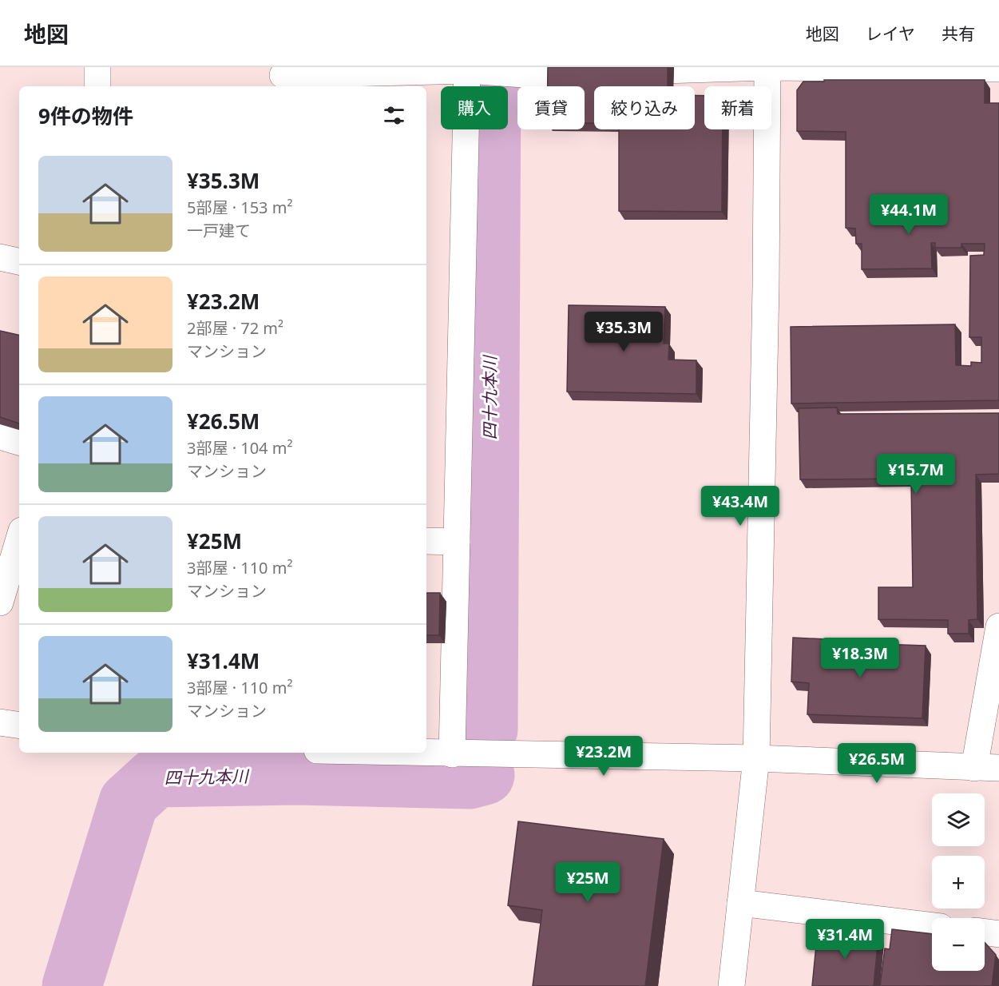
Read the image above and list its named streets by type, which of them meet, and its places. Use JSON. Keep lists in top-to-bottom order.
{
  "water": ["四十九本川"],
  "page": {
    "header": "地図",
    "nav": ["地図", "レイヤ", "共有"],
    "chip": [
      "購入",
      "賃貸",
      "絞り込み",
      "新着"
    ],
    "heading": "9件の物件",
    "list": [
      {
        "name": "¥35.3M",
        "note": "5部屋 · 153 m² · 一戸建て"
      },
      {
        "name": "¥23.2M",
        "note": "2部屋 · 72 m² · マンション"
      },
      {
        "name": "¥26.5M",
        "note": "3部屋 · 104 m² · マンション"
      },
      {
        "name": "¥25M",
        "note": "3部屋 · 110 m² · マンション"
      },
      {
        "name": "¥31.4M",
        "note": "3部屋 · 110 m² · マンション"
      }
    ],
    "price": [
      "¥44.1M",
      "¥35.3M",
      "¥15.7M",
      "¥43.4M",
      "¥18.3M",
      "¥23.2M",
      "¥26.5M",
      "¥25M",
      "¥31.4M"
    ],
    "map_buttons": ["+", "−"]
  }
}
